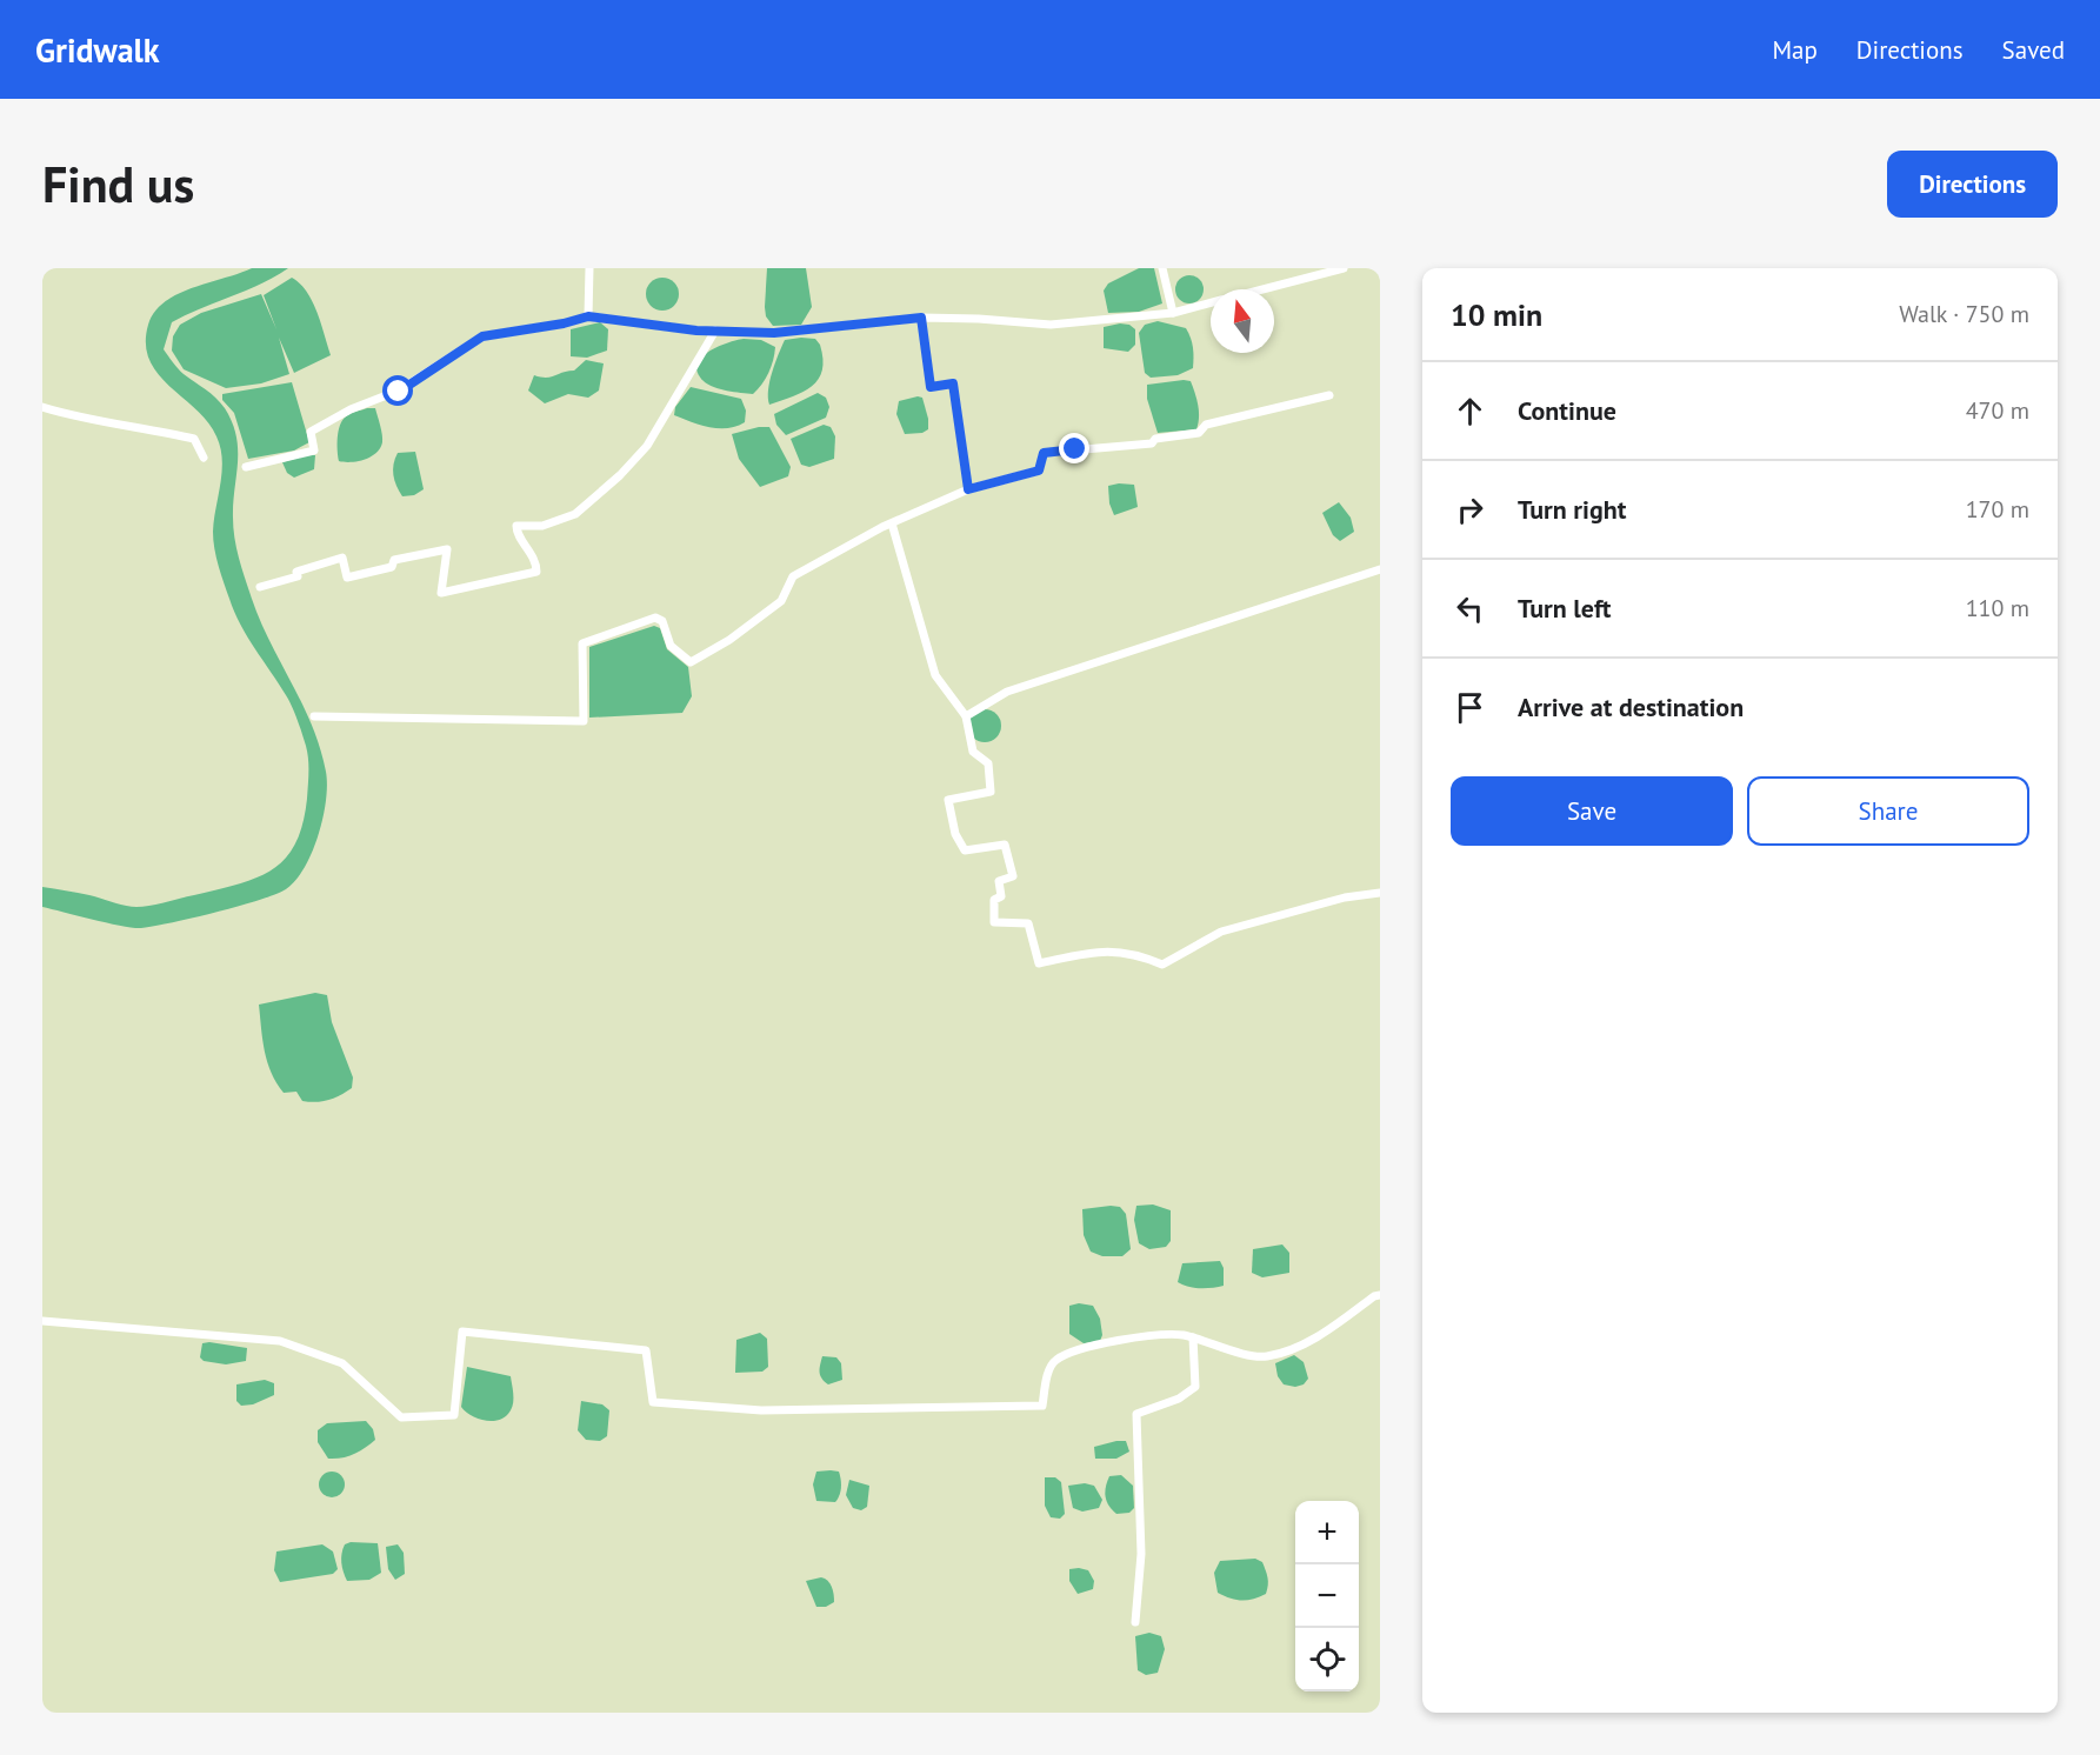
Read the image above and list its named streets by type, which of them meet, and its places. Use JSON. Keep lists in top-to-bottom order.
{
  "north": "top",
  "page": {
    "header": "Gridwalk",
    "nav": ["Map", "Directions", "Saved"],
    "buttons": [
      "Directions",
      ["Save", "Share"]
    ],
    "title": "Find us",
    "heading": ["10 min", "Walk · 750 m"],
    "list": [
      ["Continue", "470 m"],
      ["Turn right", "170 m"],
      ["Turn left", "110 m"],
      "Arrive at destination"
    ],
    "map_buttons": ["+", "−"]
  }
}
